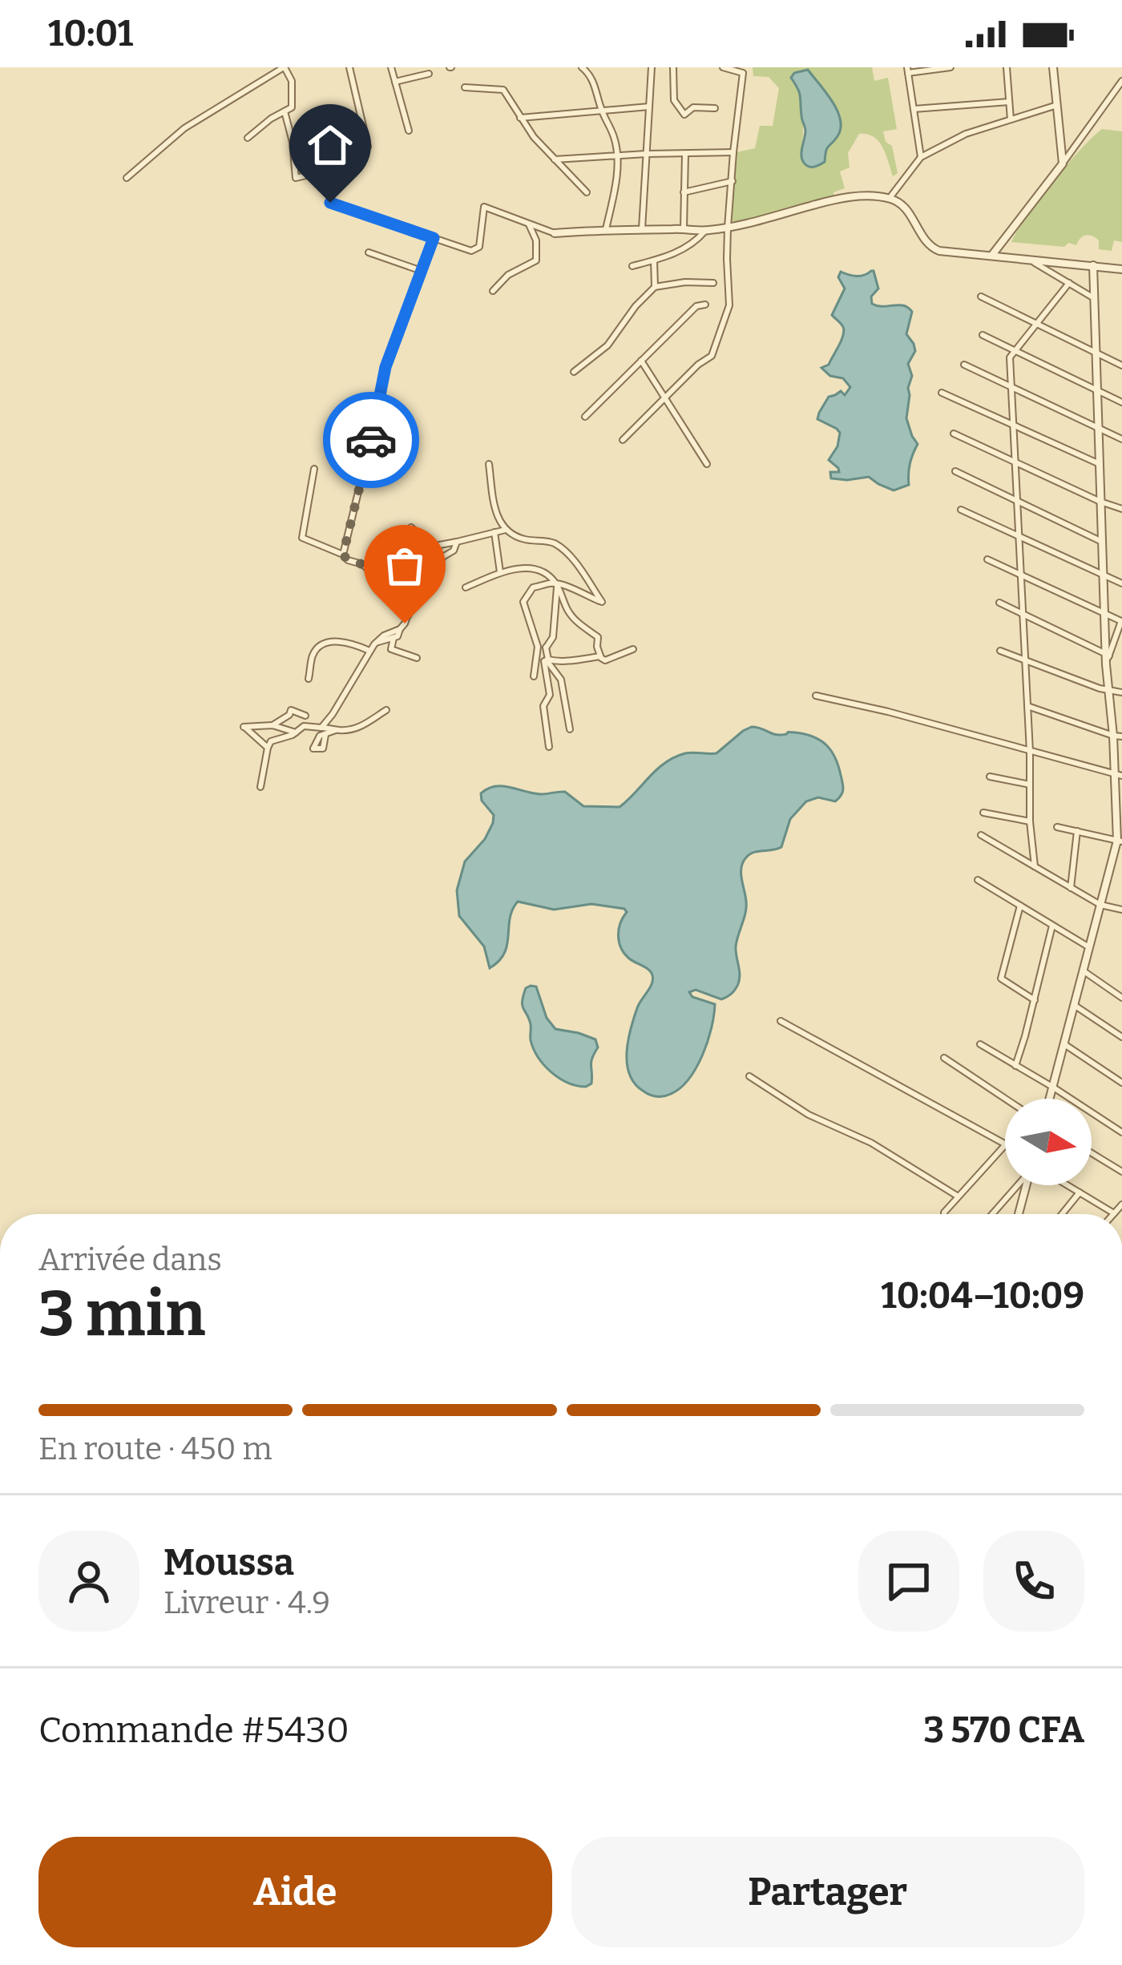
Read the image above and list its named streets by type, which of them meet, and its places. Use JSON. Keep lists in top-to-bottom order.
{
  "north": "right",
  "page": {
    "status": "10:01",
    "heading": ["3 min", "Arrivée dans", "10:04–10:09"],
    "panel": [
      "Moussa",
      "Livreur · 4.9",
      "Commande #5430",
      "3 570 CFA"
    ],
    "bar": "En route · 450 m",
    "buttons": ["Aide", "Partager"]
  }
}
